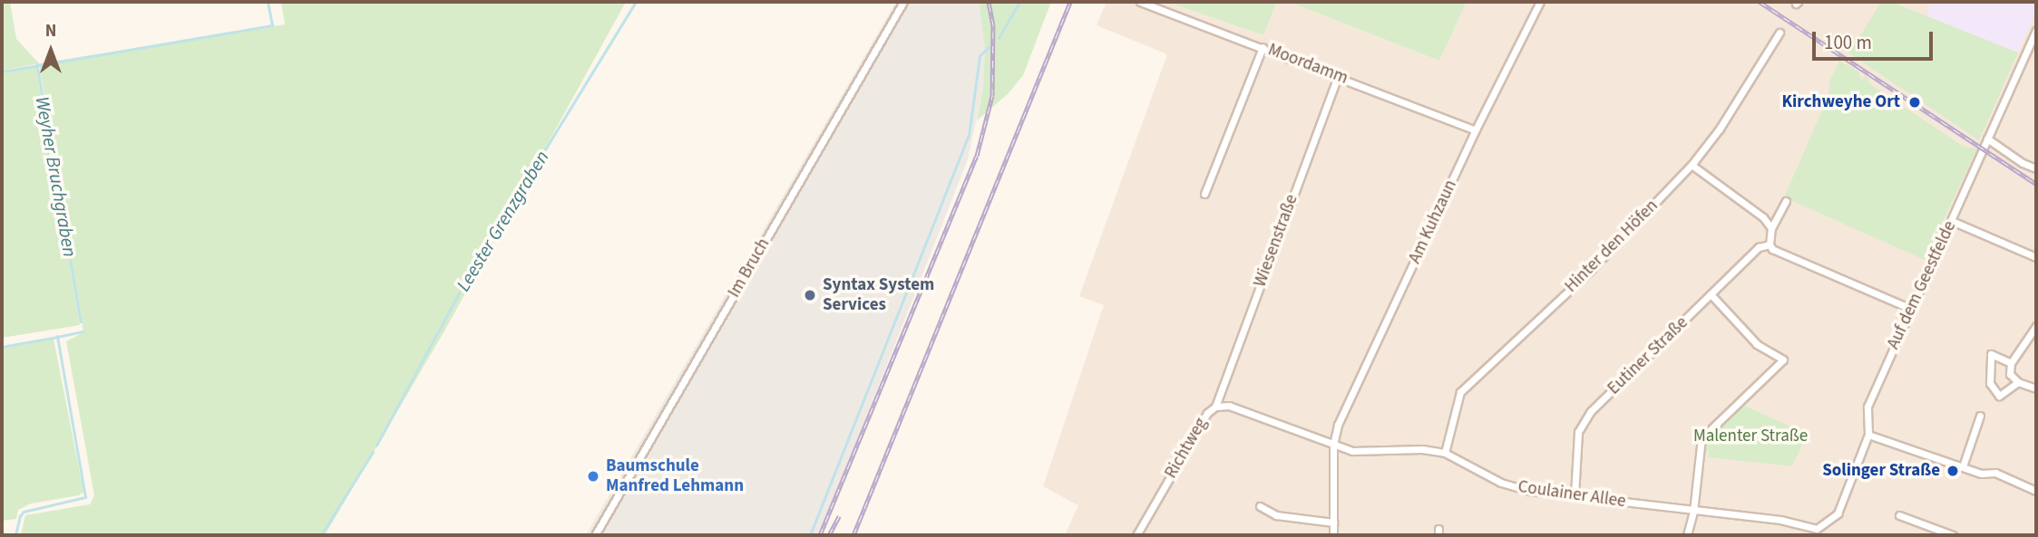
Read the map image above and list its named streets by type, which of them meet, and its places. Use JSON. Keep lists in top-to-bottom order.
{
  "streets": {
    "street": [
      "Moordamm",
      "Am Kuhzaun",
      "Wiesenstraße",
      "Hinter den Höfen",
      "Im Bruch",
      "Auf dem Geestfelde",
      "Eutiner Straße",
      "Richtweg",
      "Coulainer Allee"
    ]
  },
  "crossings": [
    ["Moordamm", "Am Kuhzaun"],
    ["Moordamm", "Wiesenstraße"],
    ["Am Kuhzaun", "Richtweg"],
    ["Am Kuhzaun", "Coulainer Allee"],
    ["Wiesenstraße", "Richtweg"],
    ["Hinter den Höfen", "Coulainer Allee"],
    ["Auf dem Geestfelde", "Coulainer Allee"],
    ["Eutiner Straße", "Coulainer Allee"],
    ["Richtweg", "Coulainer Allee"]
  ],
  "water": ["Weyher Bruchgraben", "Leester Grenzgraben"],
  "parks": ["Malenter Straße"],
  "places": [
    "Kirchweyhe Ort",
    "Syntax System Services",
    "Solinger Straße",
    "Baumschule Manfred Lehmann"
  ],
  "scale_bar": "100 m",
  "north": "top"
}
